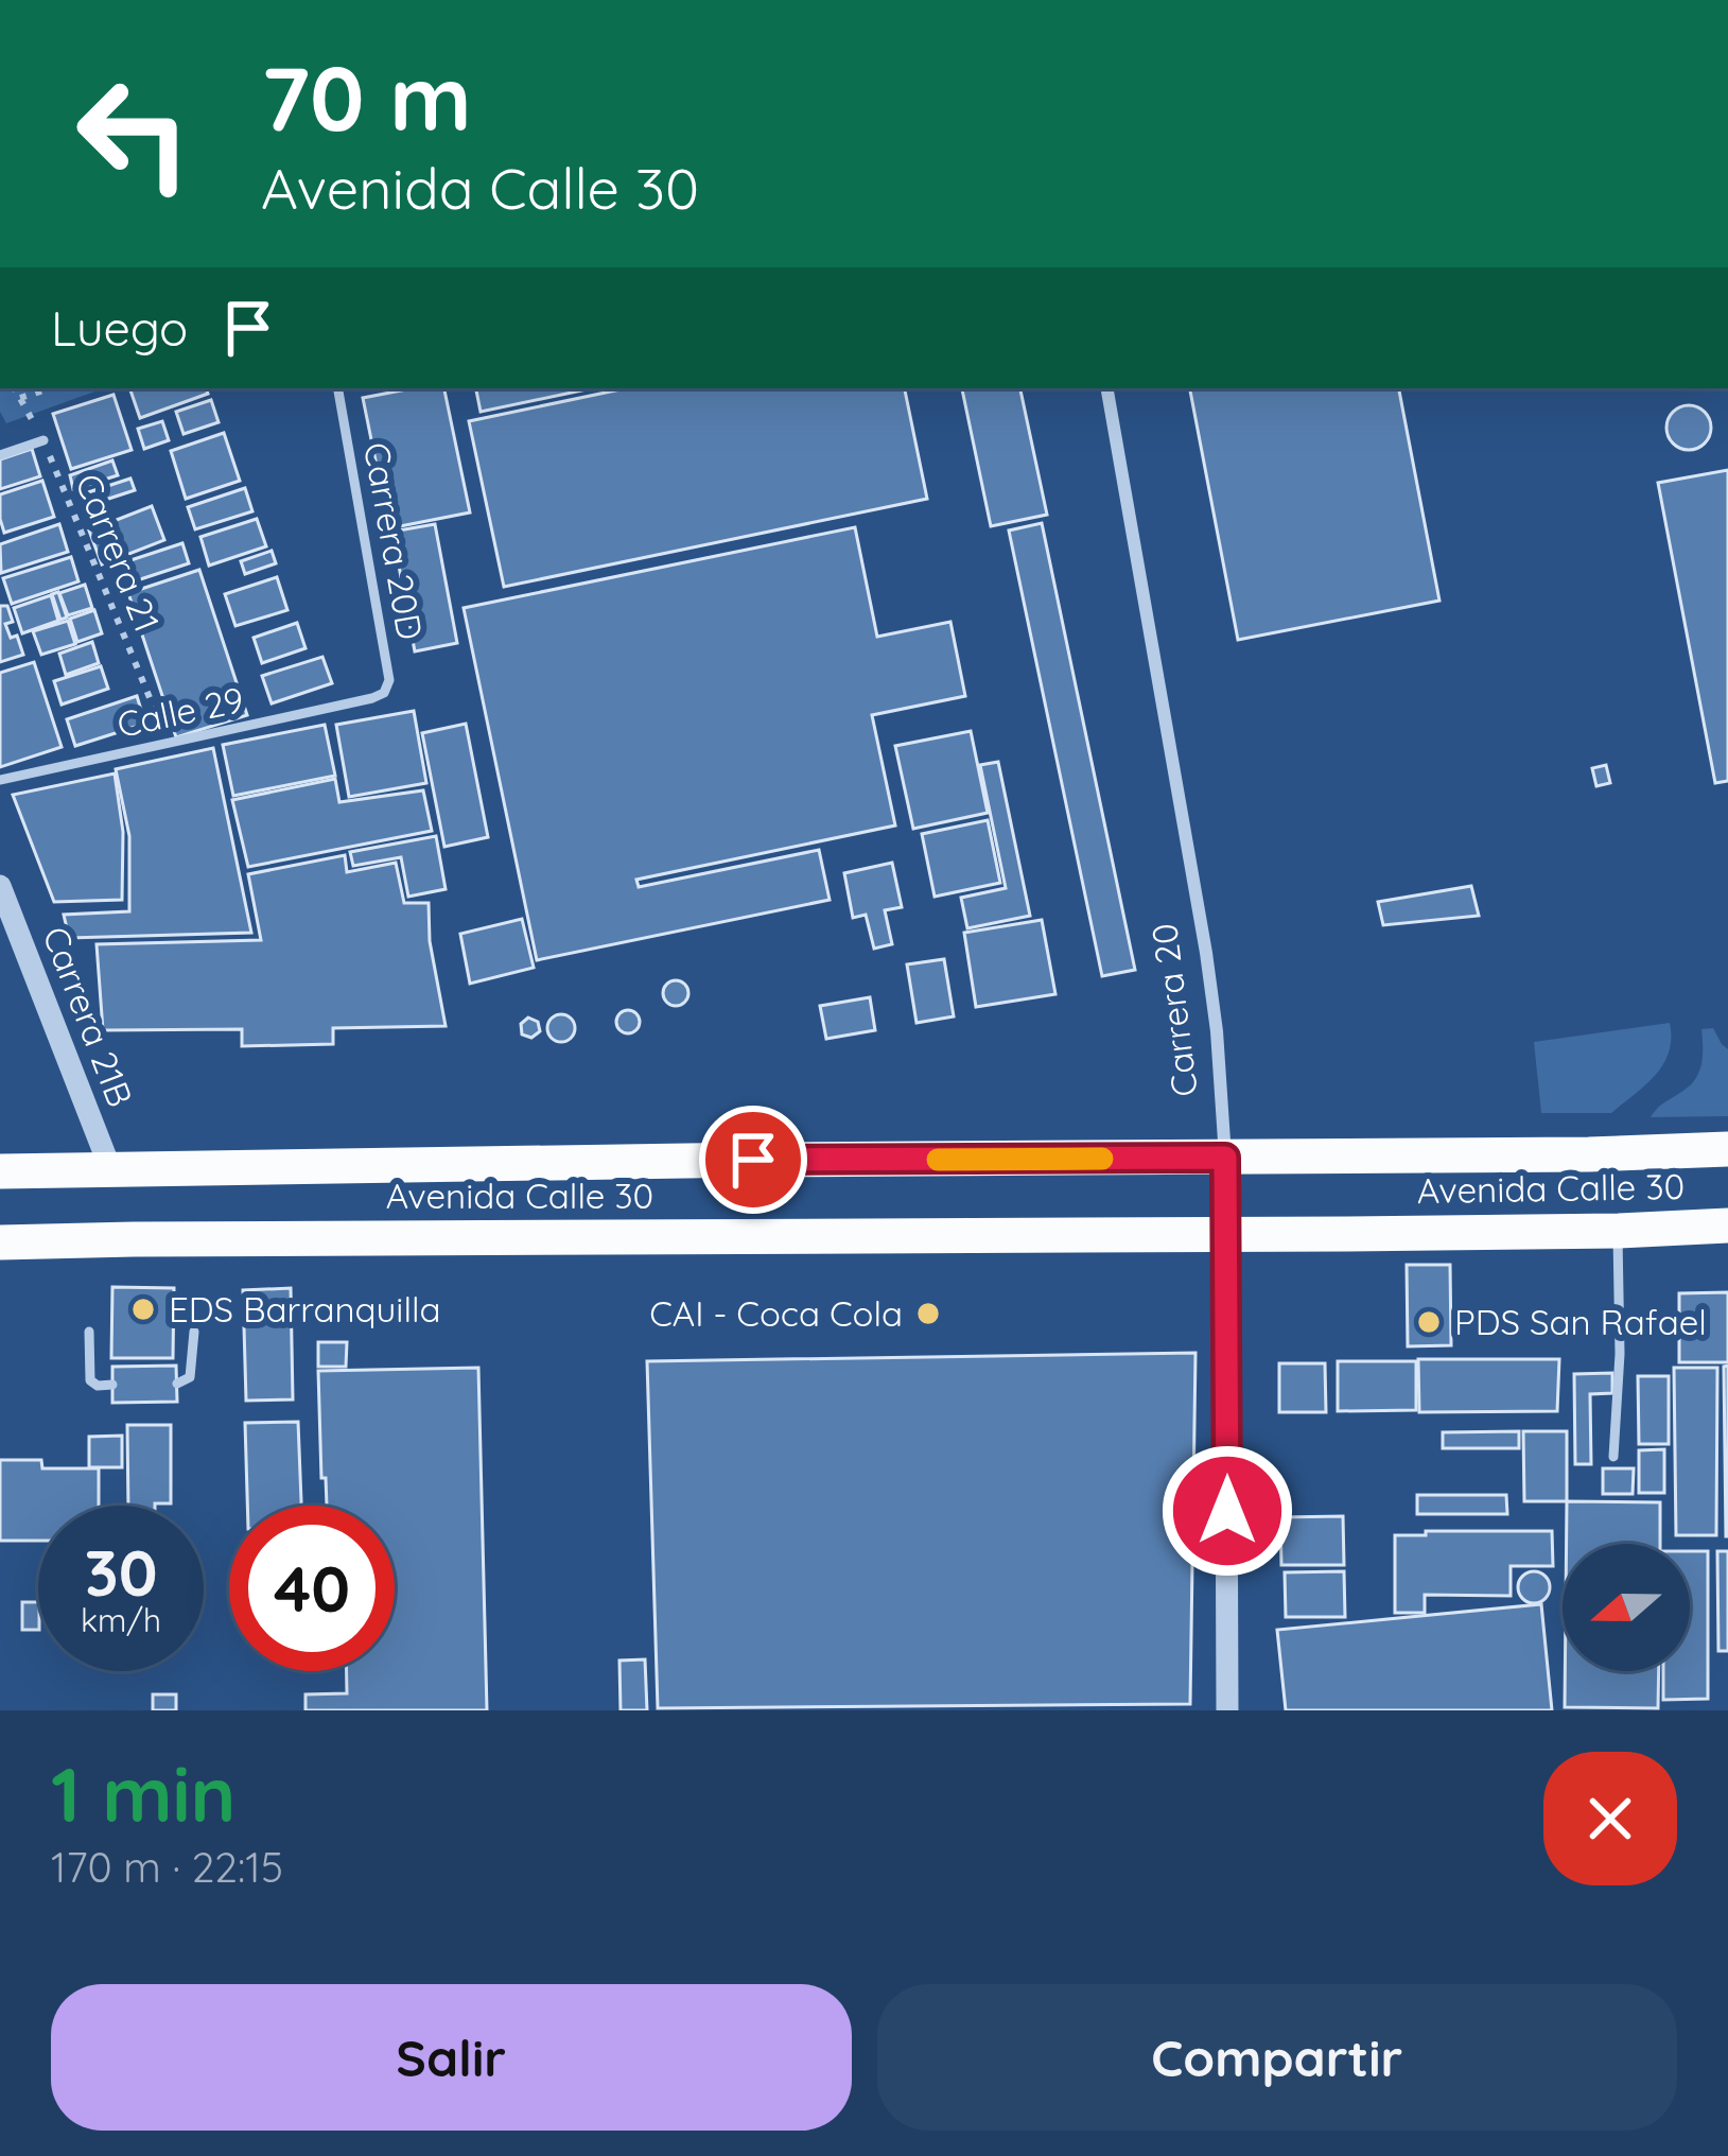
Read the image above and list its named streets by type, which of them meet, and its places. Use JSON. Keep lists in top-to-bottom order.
{
  "streets": {
    "highway": ["Avenida Calle 30"],
    "street": ["Carrera 20", "Carrera 21B"],
    "lane": ["Carrera 20D", "Calle 29"],
    "path": ["Carrera 21"]
  },
  "crossings": [
    ["Carrera 20D", "Calle 29"],
    ["Carrera 21", "Calle 29"],
    ["Carrera 20", "Avenida Calle 30"],
    ["Carrera 21B", "Avenida Calle 30"]
  ],
  "places": ["EDS Barranquilla", "CAI - Coca Cola", "PDS San Rafael"],
  "north": "left",
  "page": {
    "turn": ["70 m", "Avenida Calle 30"],
    "then": "Luego",
    "speed": "30 km/h",
    "limit": "40",
    "heading": ["1 min", "170 m · 22:15"],
    "buttons": ["Salir", "Compartir"]
  }
}
